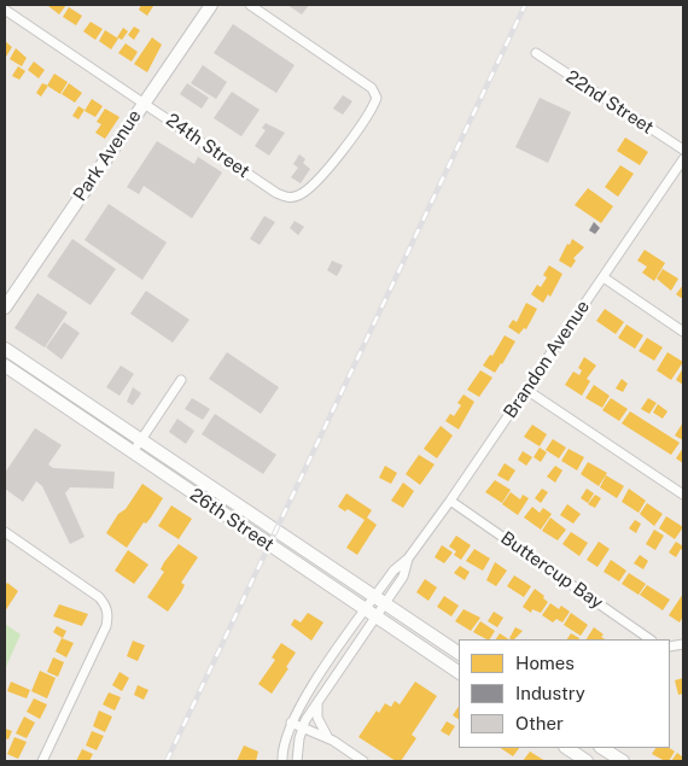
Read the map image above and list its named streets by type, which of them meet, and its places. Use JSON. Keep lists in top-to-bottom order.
{
  "streets": {
    "street": [
      "22nd Street",
      "24th Street",
      "Park Avenue",
      "Brandon Avenue",
      "26th Street",
      "Buttercup Bay"
    ]
  },
  "crossings": [
    ["24th Street", "Park Avenue"],
    ["Brandon Avenue", "26th Street"],
    ["Brandon Avenue", "Buttercup Bay"]
  ],
  "legend": ["Homes", "Industry", "Other"]
}
